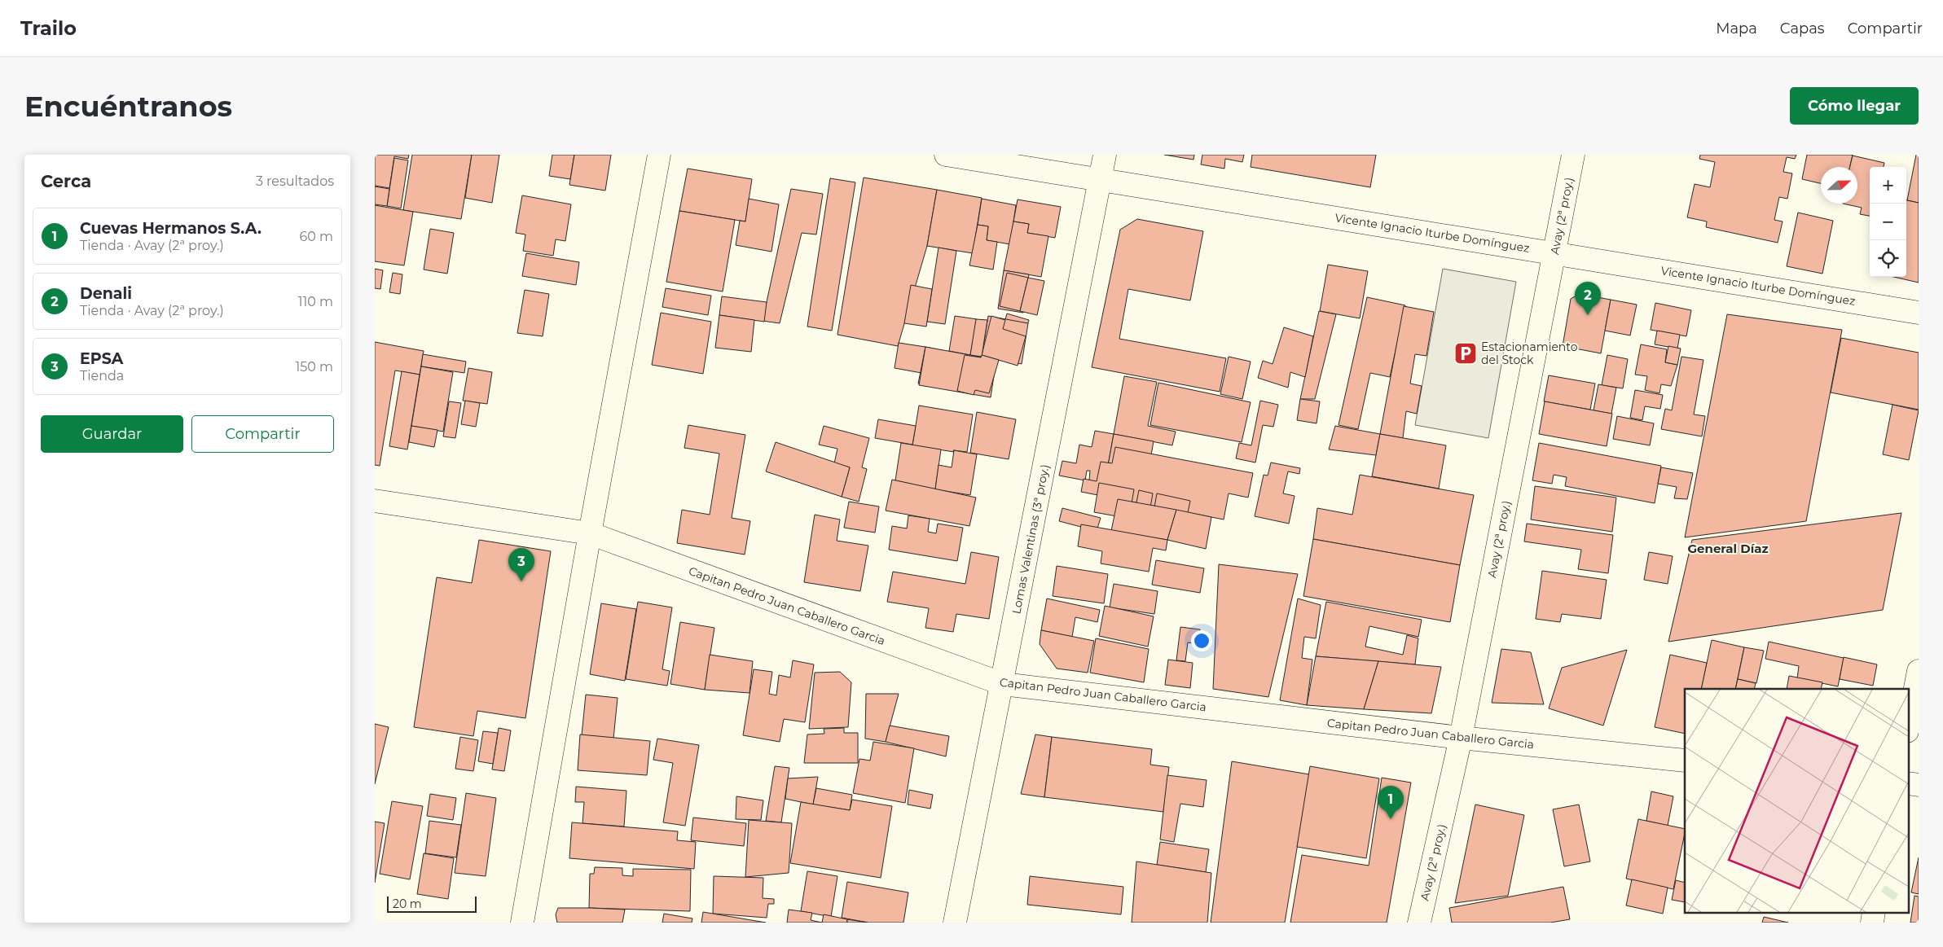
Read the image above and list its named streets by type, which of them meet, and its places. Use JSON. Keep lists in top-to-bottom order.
{
  "streets": {
    "street": [
      "Avay (2ª proy.)",
      "Vicente Ignacio Iturbe Domínguez",
      "Lomas Valentinas (3ª proy.)",
      "Capitan Pedro Juan Caballero Garcia"
    ]
  },
  "crossings": [
    ["Avay (2ª proy.)", "Vicente Ignacio Iturbe Domínguez"],
    ["Avay (2ª proy.)", "Capitan Pedro Juan Caballero Garcia"],
    ["Vicente Ignacio Iturbe Domínguez", "Lomas Valentinas (3ª proy.)"],
    ["Lomas Valentinas (3ª proy.)", "Capitan Pedro Juan Caballero Garcia"]
  ],
  "districts": ["General Díaz"],
  "places": {
    "parking": ["Estacionamiento del Stock"]
  },
  "scale_bar": "20 m",
  "north": "right",
  "page": {
    "header": "Trailo",
    "nav": ["Mapa", "Capas", "Compartir"],
    "buttons": [
      "Cómo llegar",
      ["Guardar", "Compartir"]
    ],
    "title": "Encuéntranos",
    "heading": ["Cerca", "3 resultados"],
    "map_buttons": ["+", "−"],
    "list": [
      {
        "mark": "1",
        "name": "Cuevas Hermanos S.A.",
        "note": "Tienda · Avay (2ª proy.)",
        "value": "60 m"
      },
      {
        "mark": "2",
        "name": "Denali",
        "note": "Tienda · Avay (2ª proy.)",
        "value": "110 m"
      },
      {
        "mark": "3",
        "name": "EPSA",
        "note": "Tienda",
        "value": "150 m"
      }
    ],
    "pins": ["2", "3", "1"],
    "scale": "20 m"
  }
}
